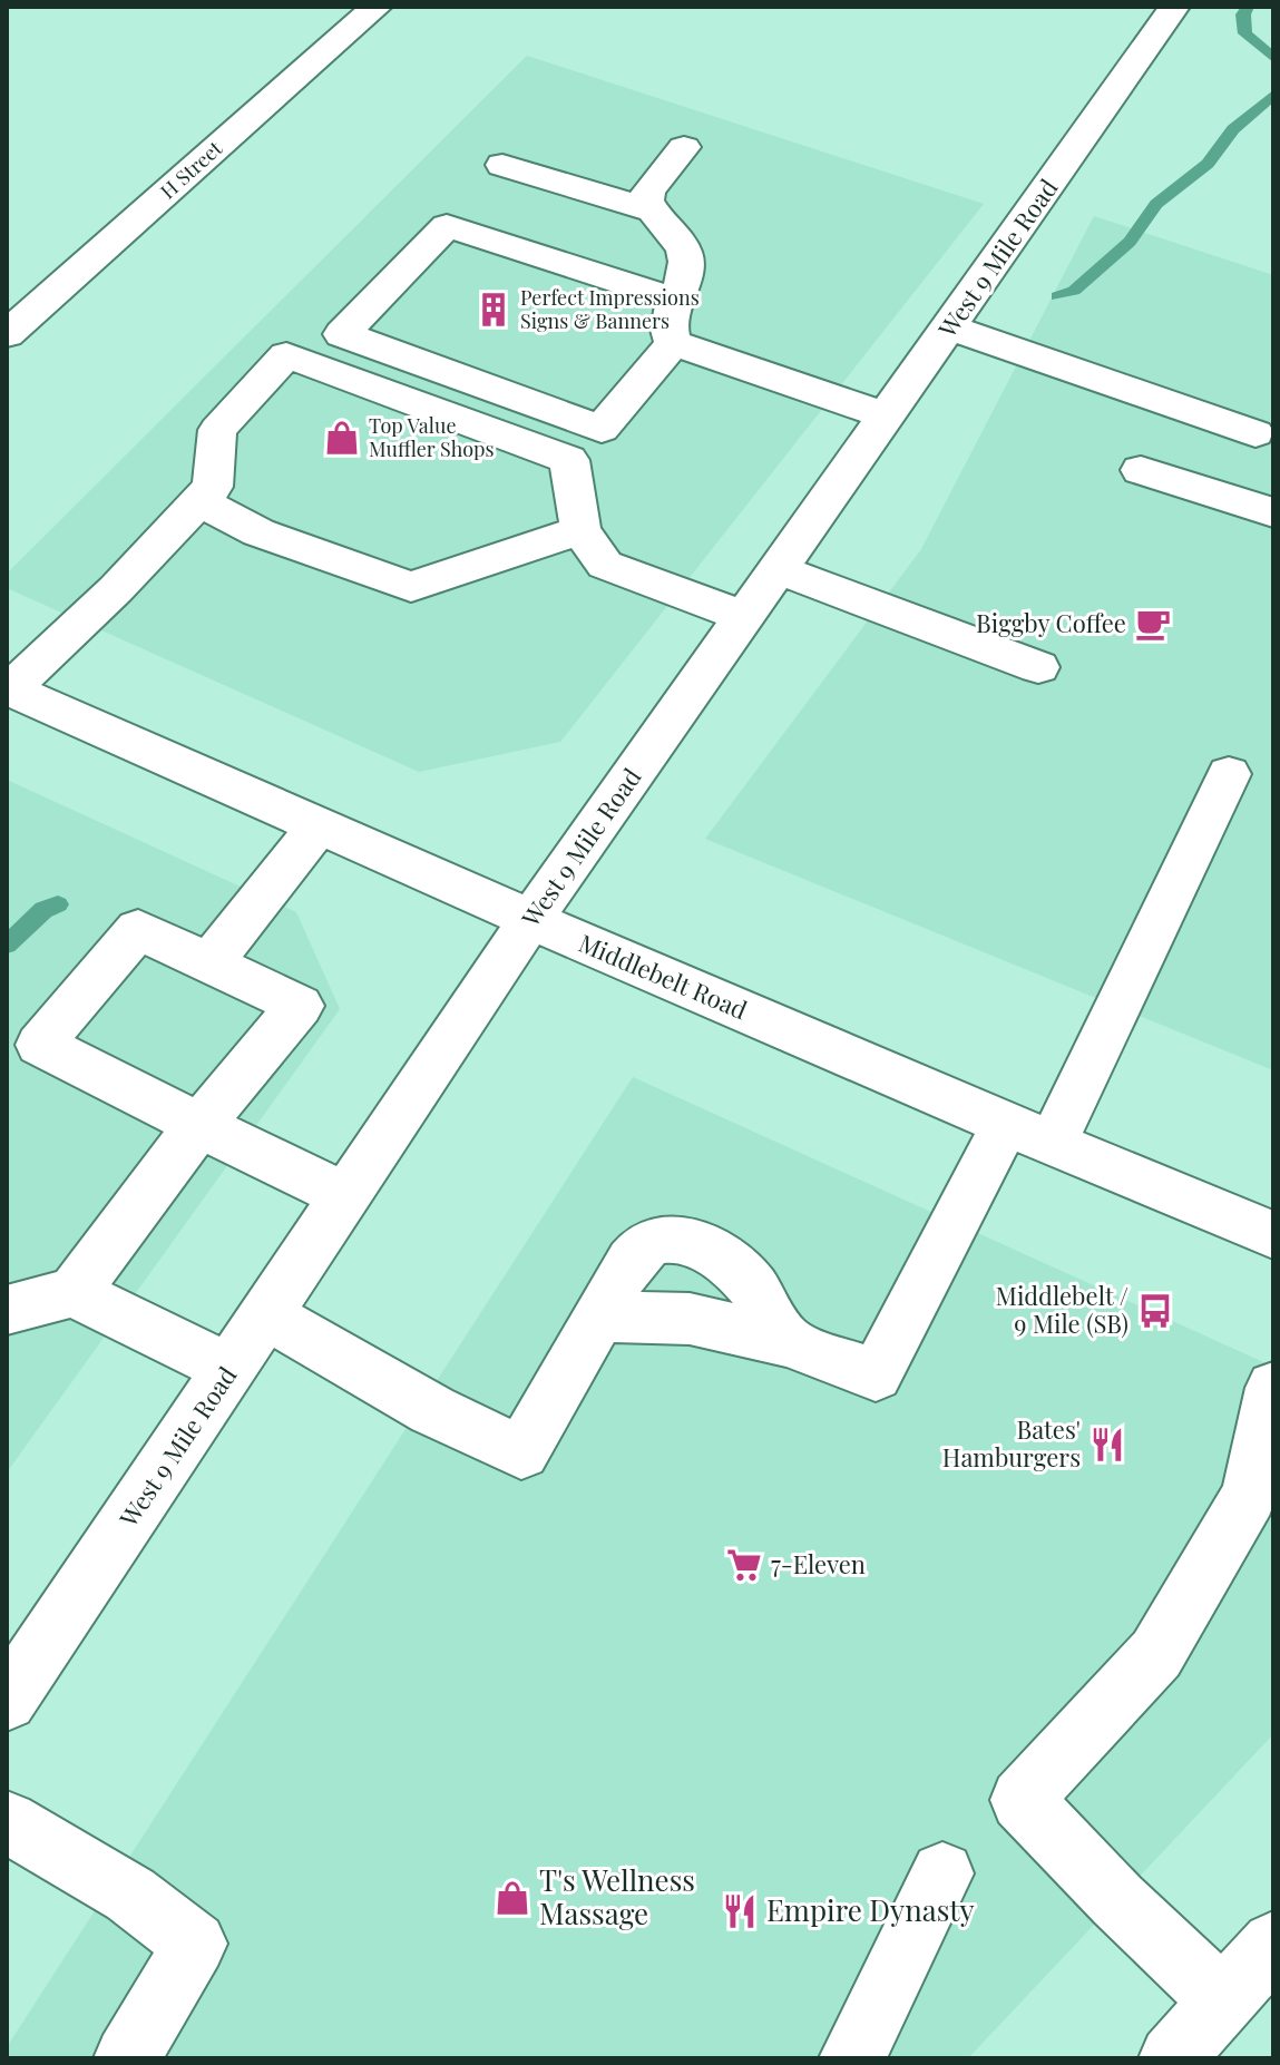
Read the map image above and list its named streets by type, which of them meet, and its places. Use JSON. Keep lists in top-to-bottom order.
{
  "streets": {
    "street": ["H Street", "West 9 Mile Road", "Middlebelt Road"]
  },
  "crossings": [
    ["West 9 Mile Road", "Middlebelt Road"]
  ],
  "places": {
    "building": ["Perfect Impressions Signs & Banners"],
    "shop": ["Top Value Muffler Shops", "T's Wellness Massage"],
    "cafe": ["Biggby Coffee"],
    "bus stop": ["Middlebelt / 9 Mile (SB)"],
    "restaurant": ["Bates' Hamburgers", "Empire Dynasty"],
    "supermarket": ["7-Eleven"]
  }
}
